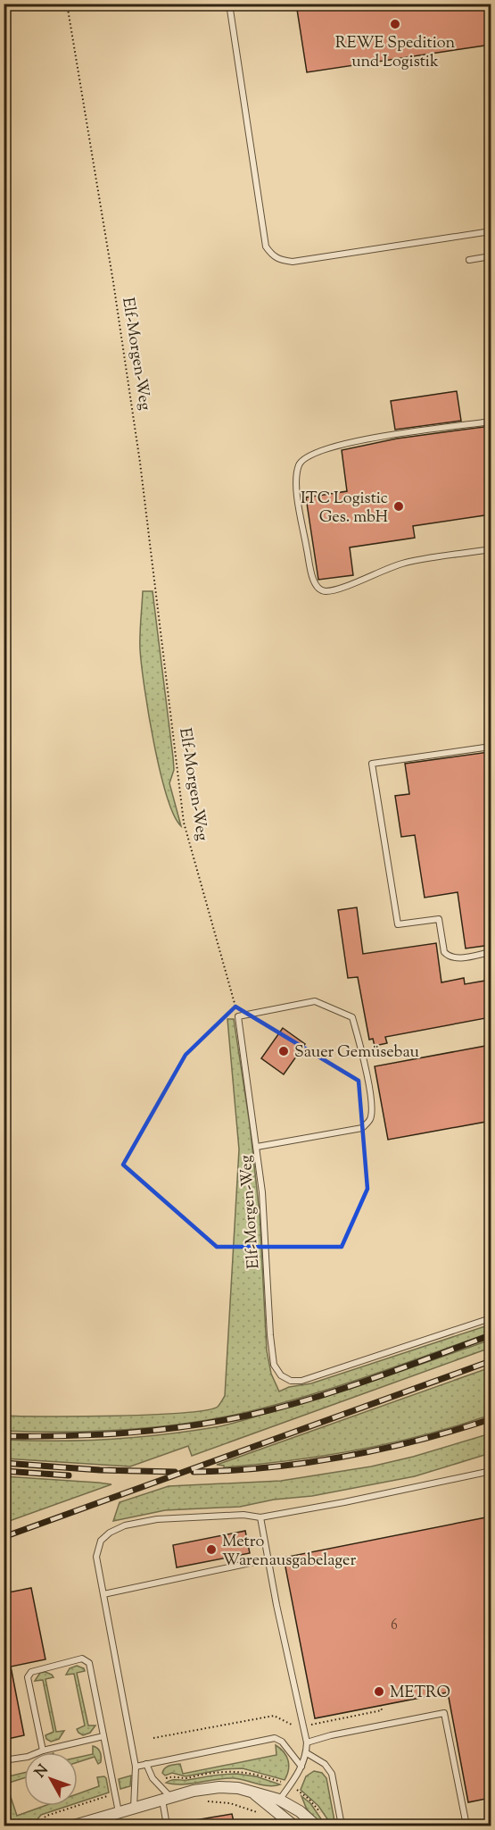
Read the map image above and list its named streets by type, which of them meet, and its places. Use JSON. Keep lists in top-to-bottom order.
{
  "streets": {
    "lane": ["Elf-Morgen-Weg"]
  },
  "places": [
    "REWE Spedition und Logistik",
    "ITC Logistic Ges. mbH",
    "Sauer Gemüsebau",
    "Metro Warenausgabelager",
    "METRO"
  ],
  "house_numbers": ["6"],
  "north": "top left"
}
